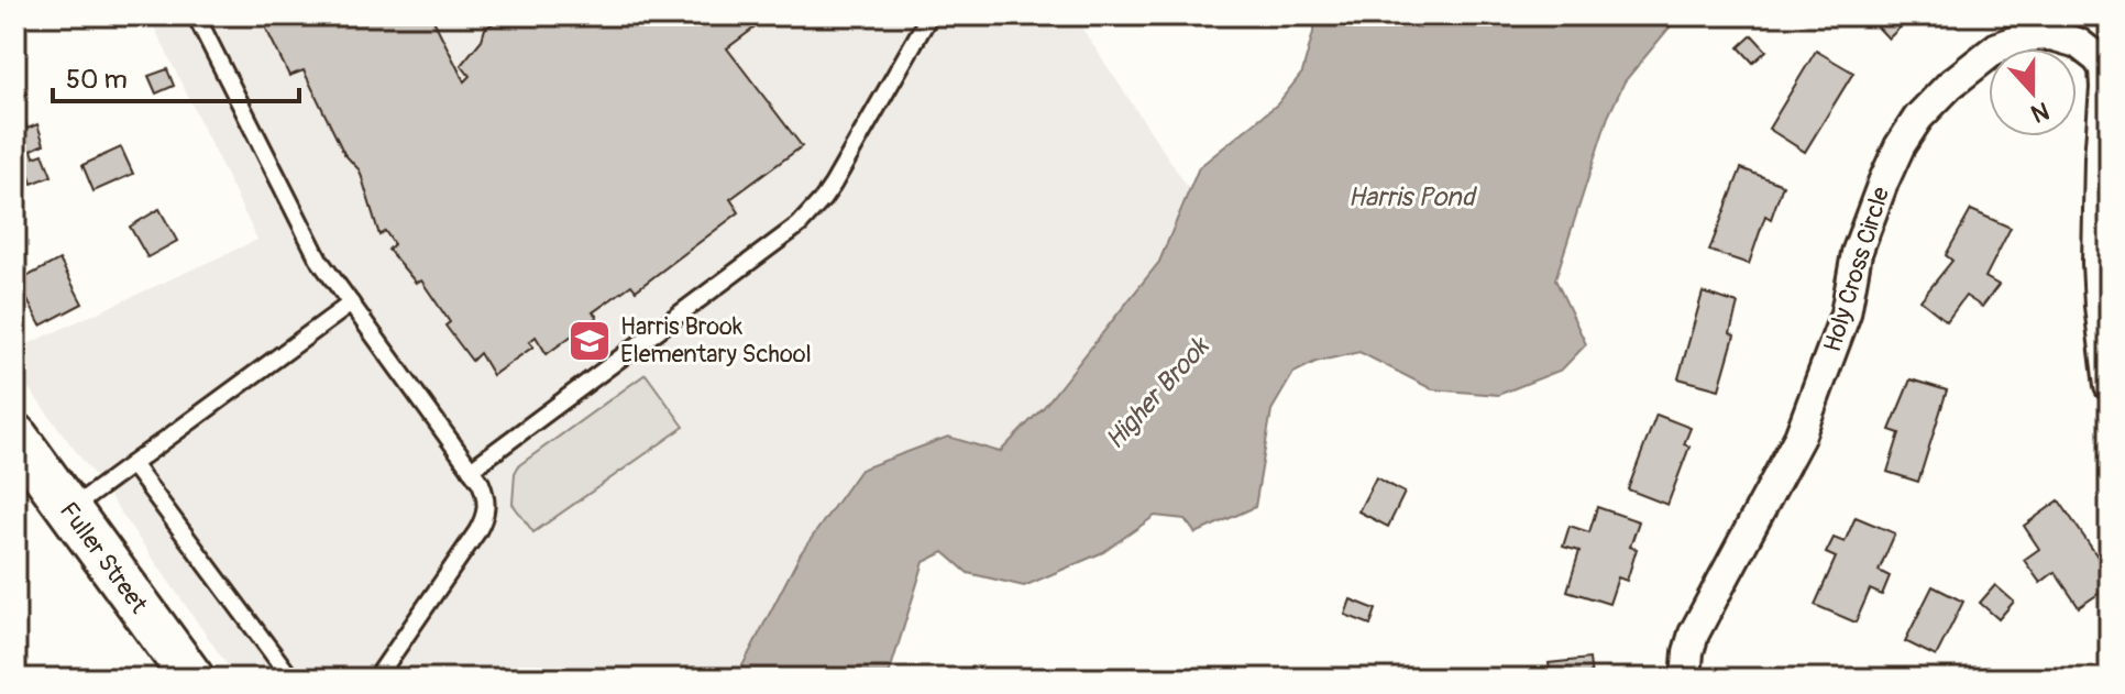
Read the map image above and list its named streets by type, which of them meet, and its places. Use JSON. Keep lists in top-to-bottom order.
{
  "streets": {
    "street": ["Holy Cross Circle", "Fuller Street"]
  },
  "water": ["Harris Pond", "Higher Brook"],
  "places": {
    "school or university": ["Harris Brook Elementary School"]
  },
  "scale_bar": "50 m",
  "north": "bottom"
}
